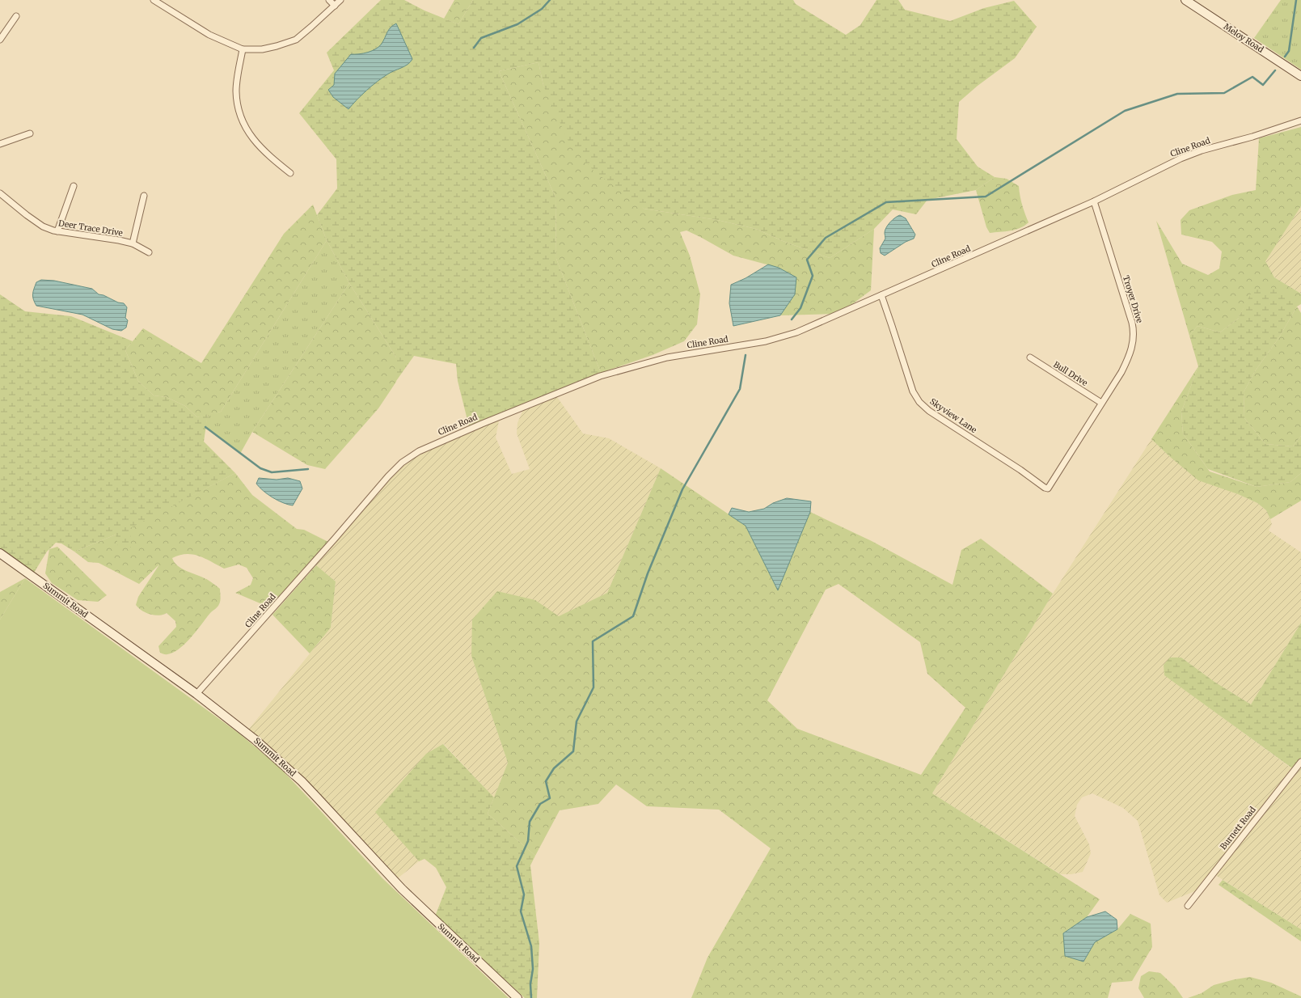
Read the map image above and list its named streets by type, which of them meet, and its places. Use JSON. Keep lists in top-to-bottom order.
{
  "streets": {
    "street": [
      "Meloy Road",
      "Cline Road",
      "Deer Trace Drive",
      "Troyer Drive",
      "Bull Drive",
      "Skyview Lane",
      "Summit Road",
      "Burnett Road"
    ]
  },
  "crossings": [
    ["Cline Road", "Troyer Drive"],
    ["Cline Road", "Skyview Lane"],
    ["Cline Road", "Summit Road"],
    ["Troyer Drive", "Bull Drive"],
    ["Troyer Drive", "Skyview Lane"]
  ]
}
